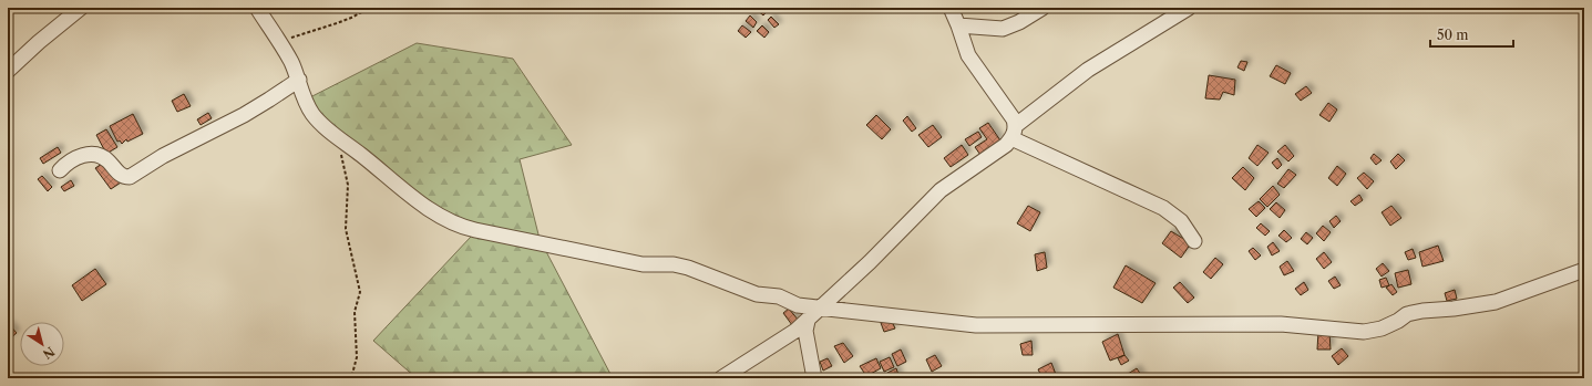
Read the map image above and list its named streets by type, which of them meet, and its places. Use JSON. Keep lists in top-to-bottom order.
{
  "scale_bar": "50 m",
  "north": "bottom right"
}
